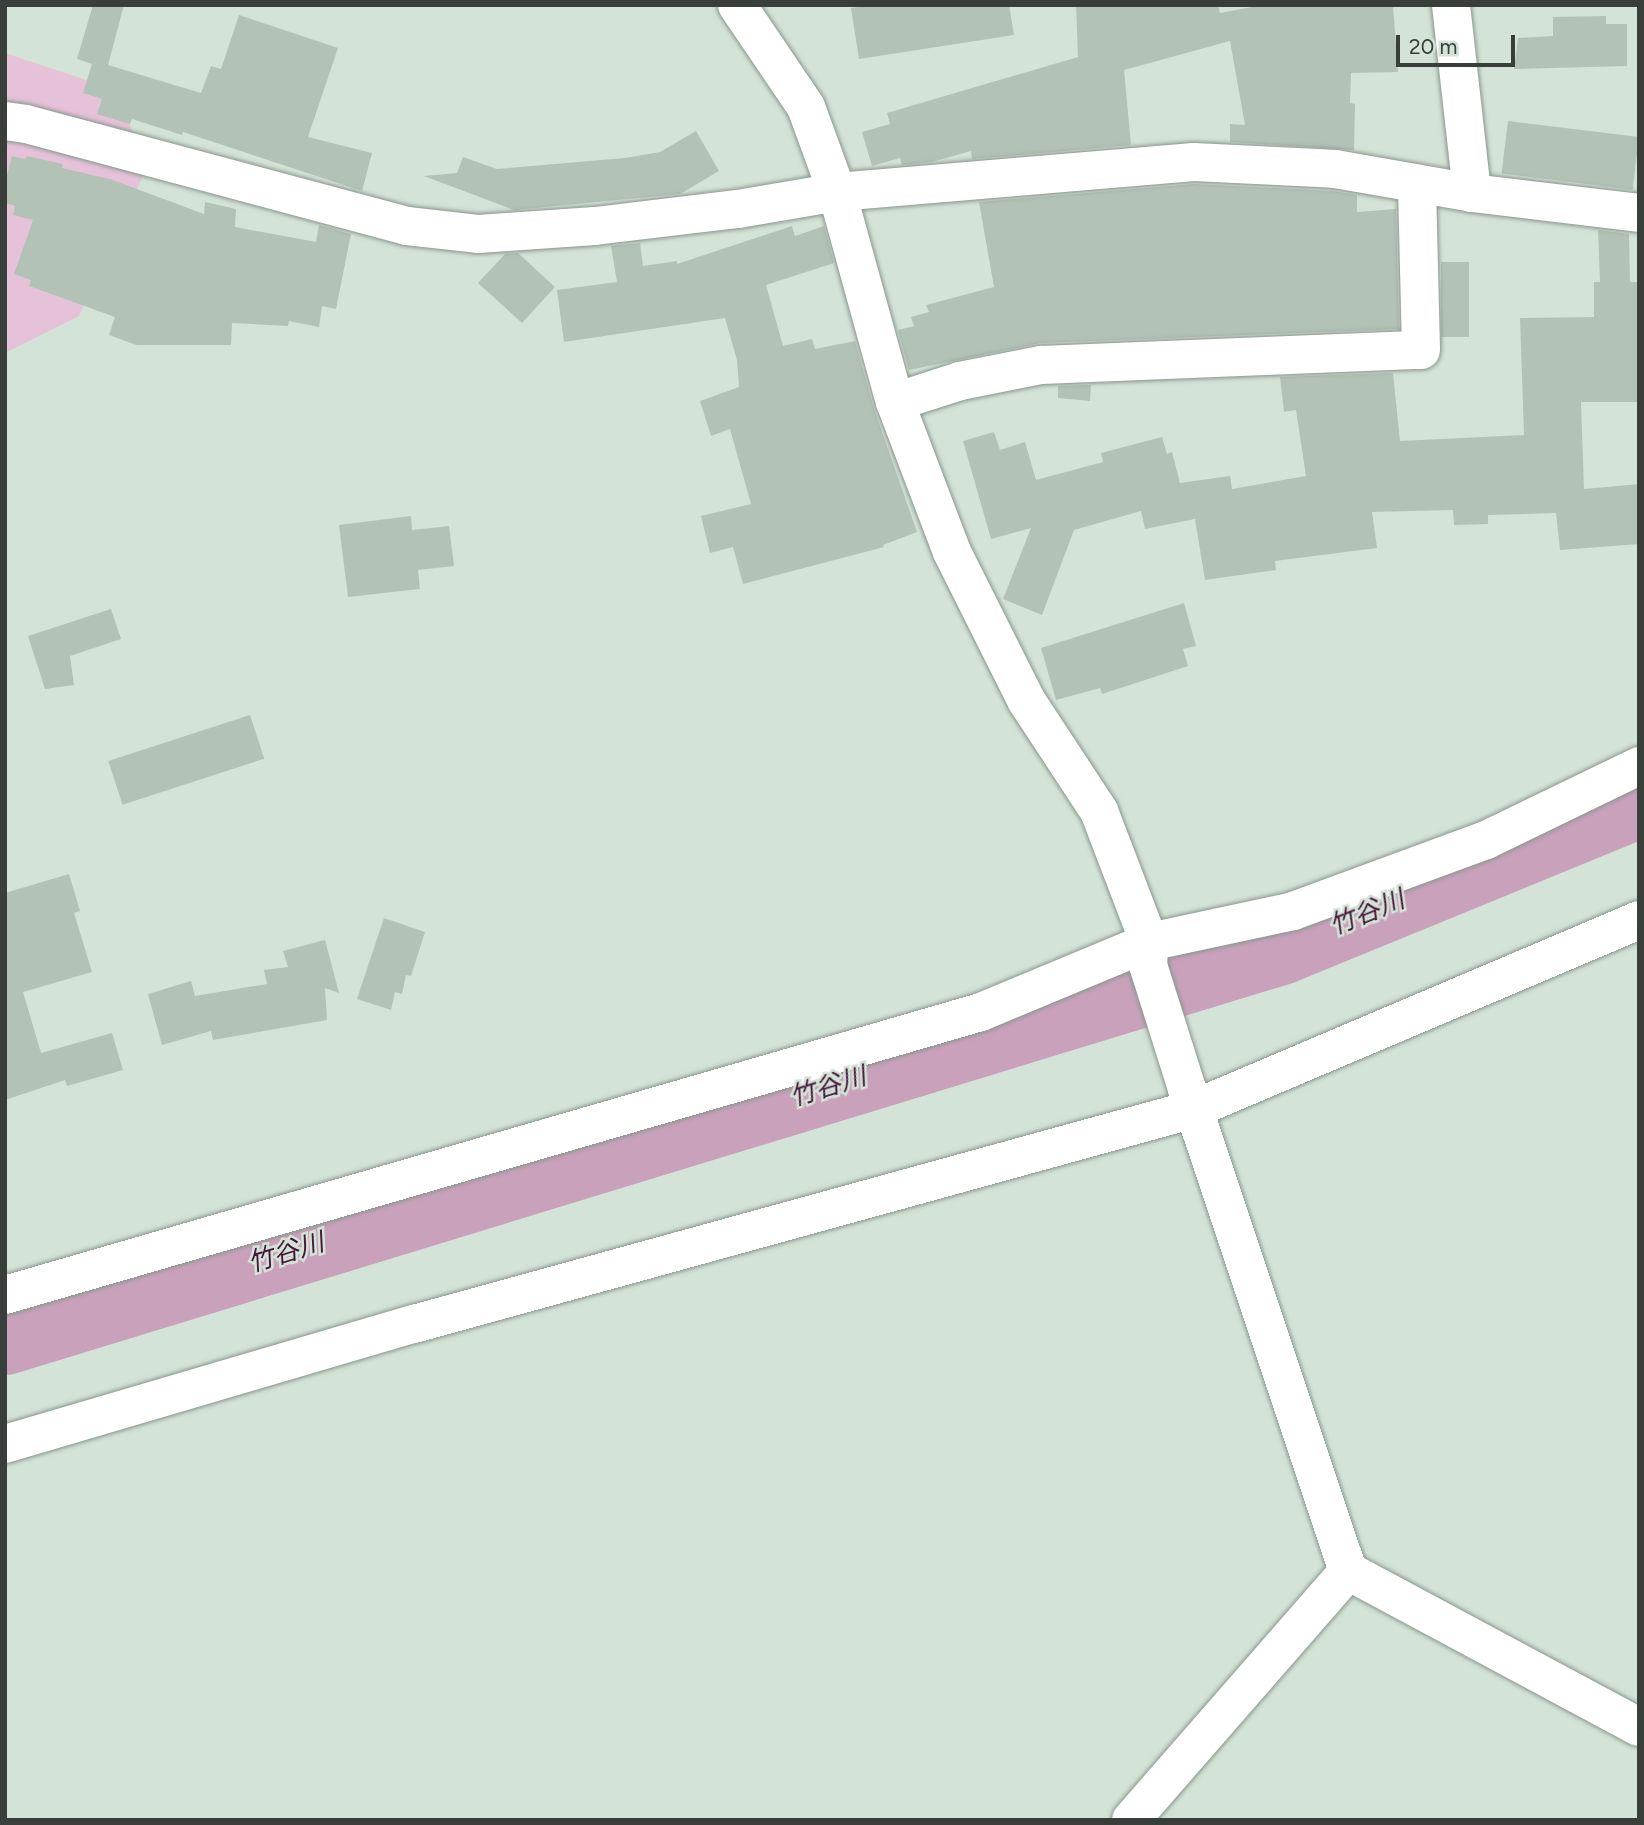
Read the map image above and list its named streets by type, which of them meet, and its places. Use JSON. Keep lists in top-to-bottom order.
{
  "water": ["竹谷川"],
  "scale_bar": "20 m"
}
